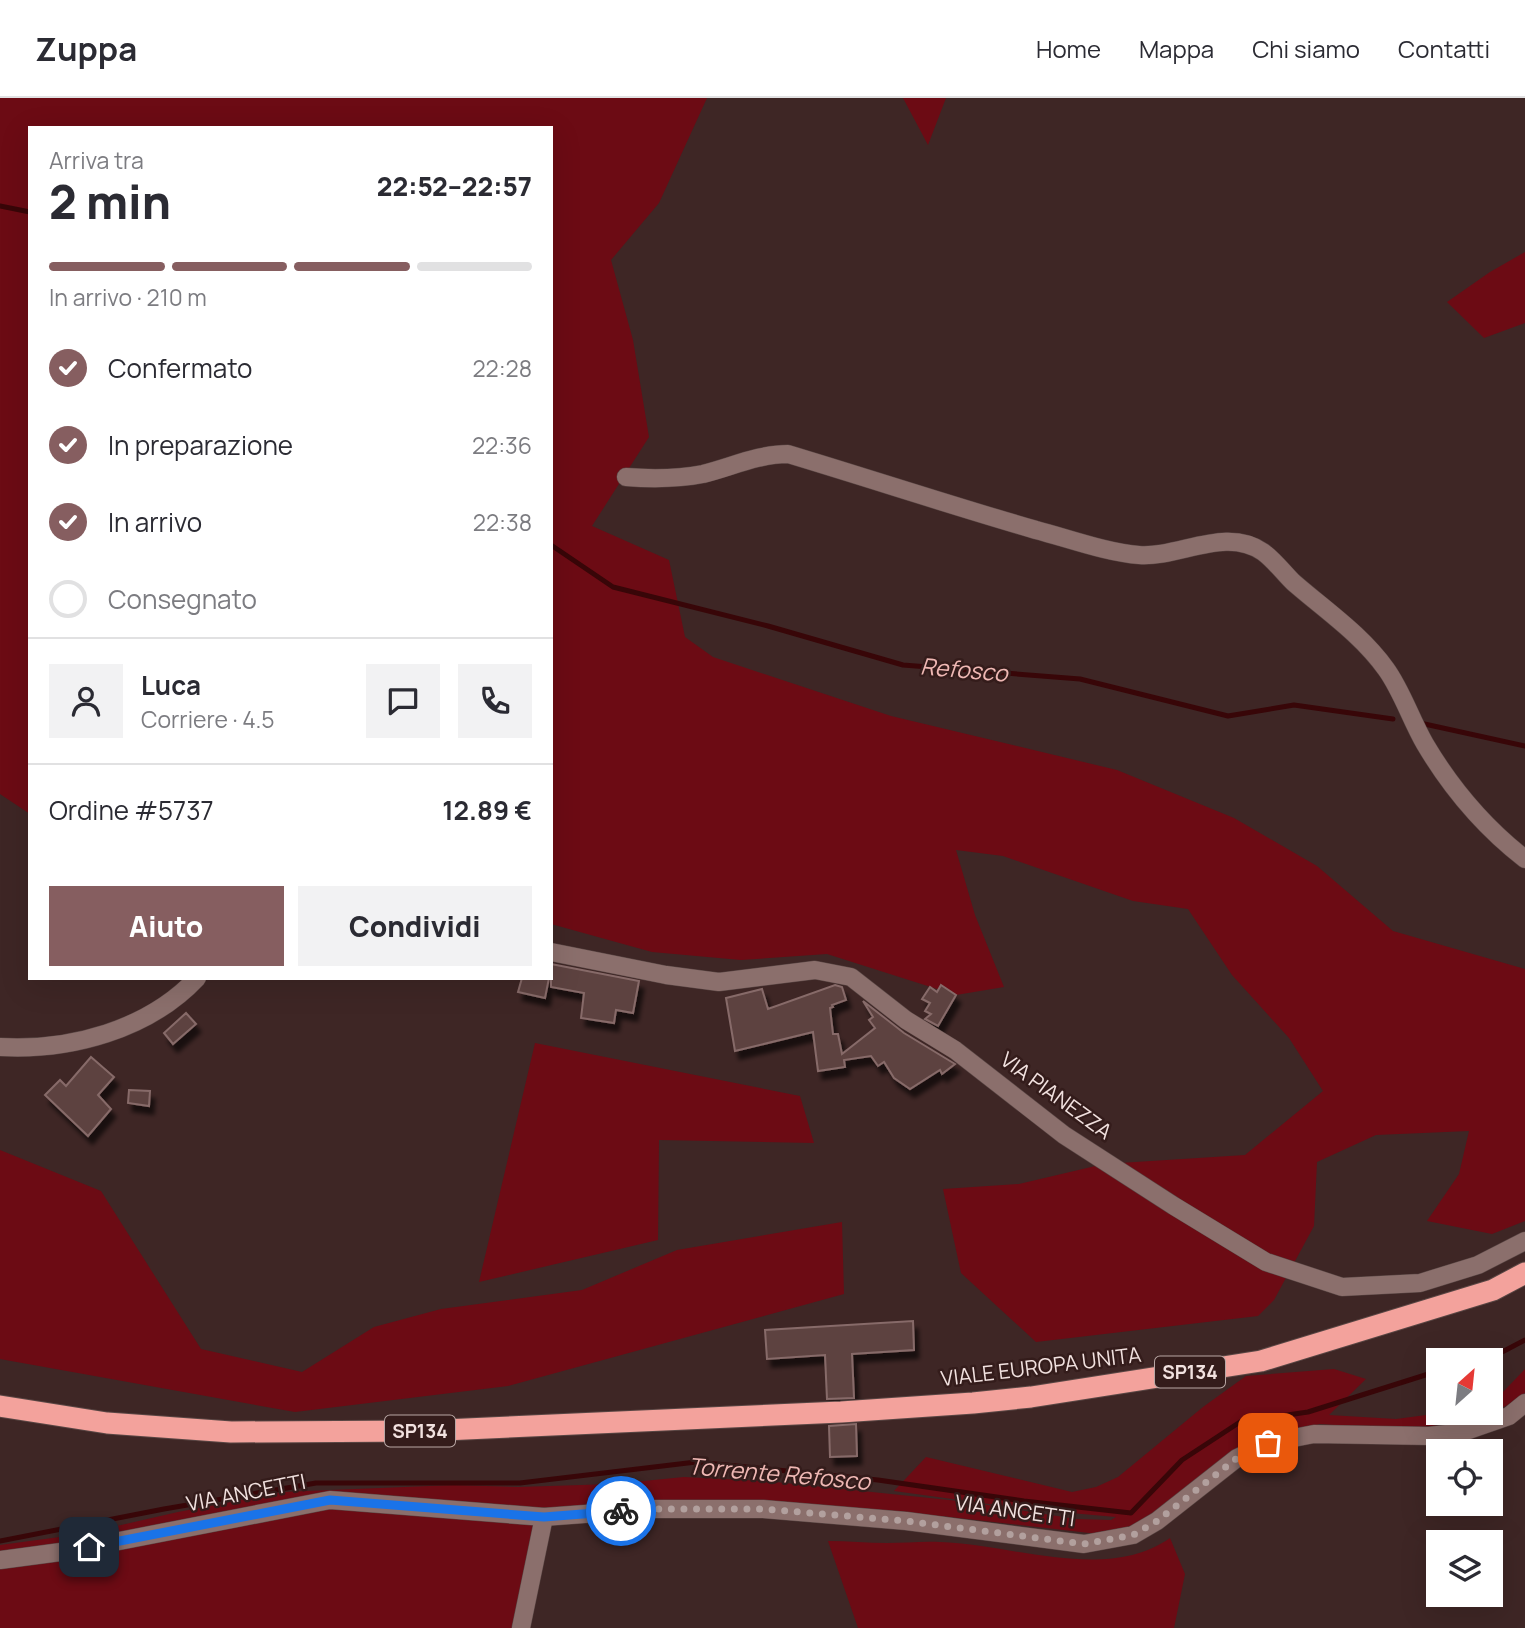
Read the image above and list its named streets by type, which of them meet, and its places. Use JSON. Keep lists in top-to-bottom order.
{
  "streets": {
    "highway": ["VIALE EUROPA UNITA", "SP134"],
    "street": ["VIA PIANEZZA", "VIA ANCETTI"]
  },
  "water": ["Refosco", "Torrente Refosco"],
  "north": "top right",
  "page": {
    "header": "Zuppa",
    "nav": [
      "Home",
      "Mappa",
      "Chi siamo",
      "Contatti"
    ],
    "heading": ["2 min", "Arriva tra", "22:52–22:57"],
    "panel": [
      "Luca",
      "Corriere · 4.5",
      "Ordine #5737",
      "12.89 €"
    ],
    "bar": "In arrivo · 210 m",
    "list": [
      ["Confermato", "22:28"],
      ["In preparazione", "22:36"],
      ["In arrivo", "22:38"],
      "Consegnato"
    ],
    "buttons": ["Aiuto", "Condividi"]
  }
}
